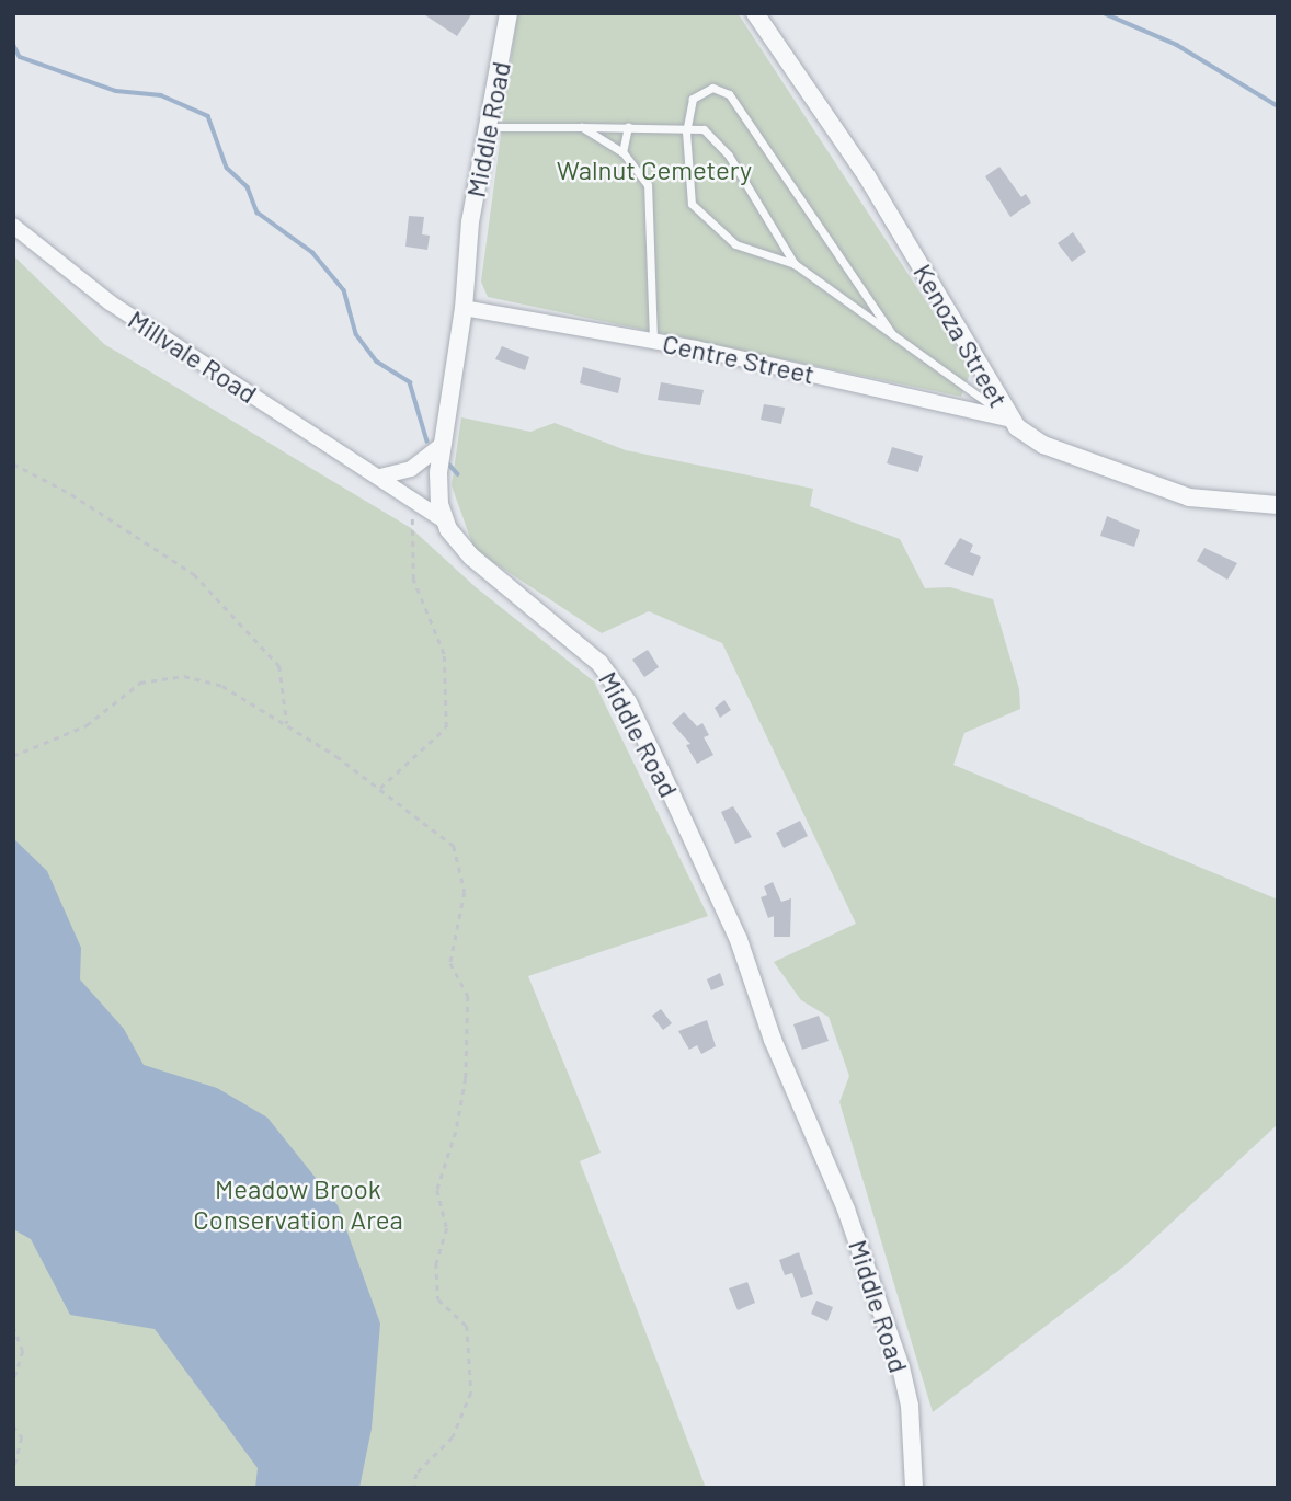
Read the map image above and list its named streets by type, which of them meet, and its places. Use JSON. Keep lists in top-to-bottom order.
{
  "streets": {
    "street": [
      "Middle Road",
      "Kenoza Street",
      "Millvale Road",
      "Centre Street"
    ]
  },
  "crossings": [
    ["Middle Road", "Millvale Road"],
    ["Middle Road", "Centre Street"],
    ["Kenoza Street", "Centre Street"]
  ],
  "parks": ["Walnut Cemetery", "Meadow Brook Conservation Area"]
}
